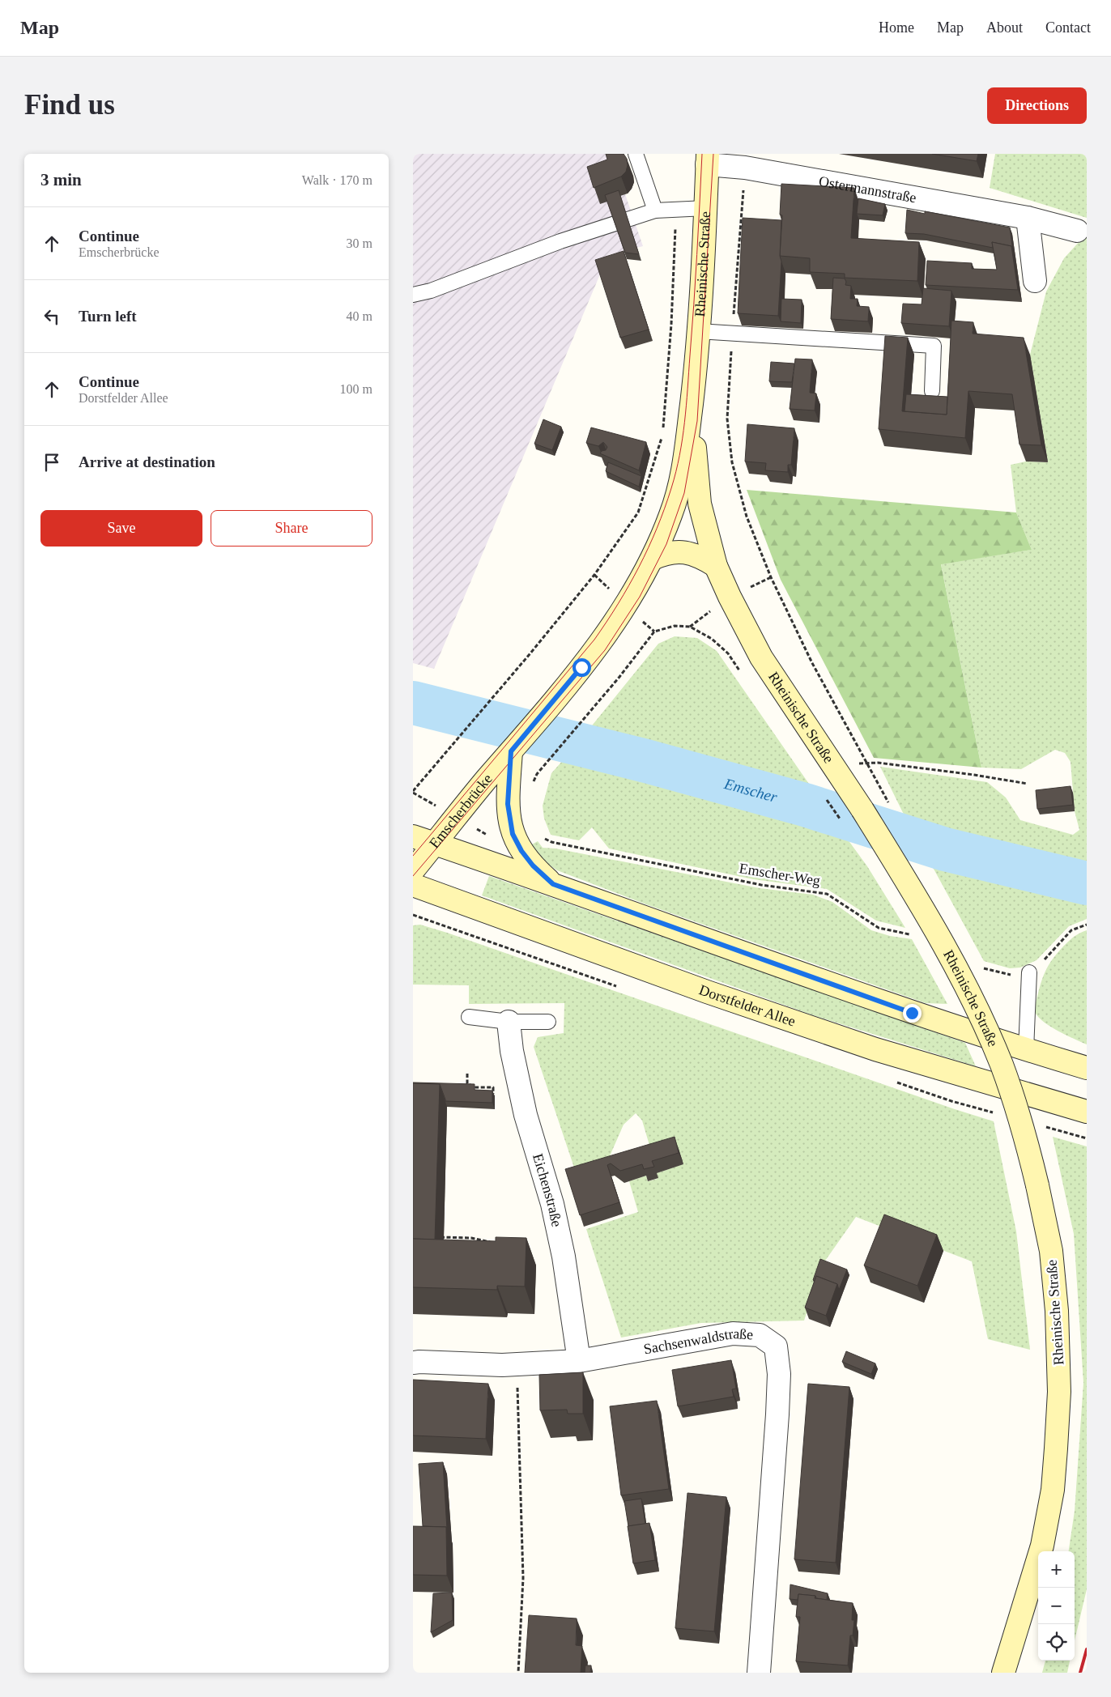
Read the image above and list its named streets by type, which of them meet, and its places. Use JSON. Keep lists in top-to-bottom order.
{
  "streets": {
    "main road": ["Rheinische Straße", "Emscherbrücke", "Dorstfelder Allee"],
    "street": ["Ostermannstraße", "Eichenstraße", "Sachsenwaldstraße"],
    "path": ["Emscher-Weg"]
  },
  "crossings": [
    ["Ostermannstraße", "Rheinische Straße"],
    ["Rheinische Straße", "Emscherbrücke"],
    ["Eichenstraße", "Sachsenwaldstraße"]
  ],
  "water": ["Emscher"],
  "page": {
    "header": "Map",
    "nav": [
      "Home",
      "Map",
      "About",
      "Contact"
    ],
    "buttons": [
      "Directions",
      ["Save", "Share"]
    ],
    "title": "Find us",
    "heading": ["3 min", "Walk · 170 m"],
    "list": [
      ["Continue", "Emscherbrücke", "30 m"],
      ["Turn left", "40 m"],
      ["Continue", "Dorstfelder Allee", "100 m"],
      "Arrive at destination"
    ],
    "map_buttons": ["+", "−"]
  }
}
